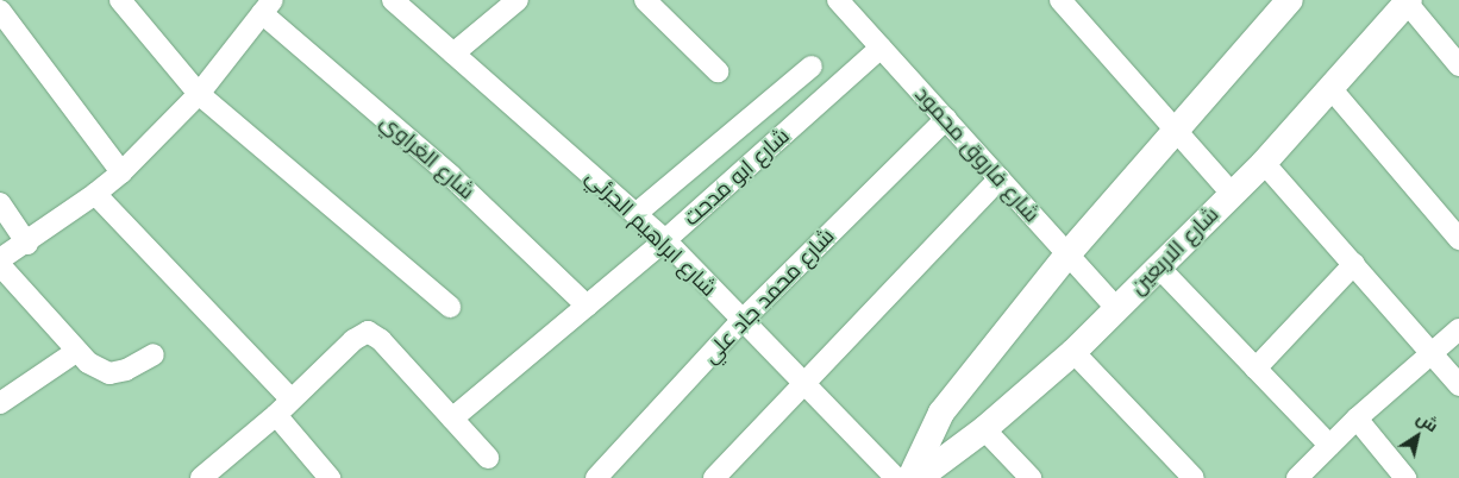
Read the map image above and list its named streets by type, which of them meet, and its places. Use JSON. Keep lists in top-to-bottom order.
{
  "streets": {
    "street": [
      "شارع فاروق محمود",
      "شارع الغراوي",
      "شارع ابو مدحت",
      "شارع ابراهيم الجرئي",
      "شارع الاربعين",
      "شارع محمد جاد علي"
    ]
  },
  "crossings": [
    ["شارع فاروق محمود", "شارع ابو مدحت"],
    ["شارع فاروق محمود", "شارع الاربعين"],
    ["شارع فاروق محمود", "شارع محمد جاد علي"],
    ["شارع الغراوي", "شارع ابو مدحت"],
    ["شارع ابو مدحت", "شارع ابراهيم الجرئي"],
    ["شارع ابراهيم الجرئي", "شارع محمد جاد علي"]
  ],
  "north": "top right"
}
